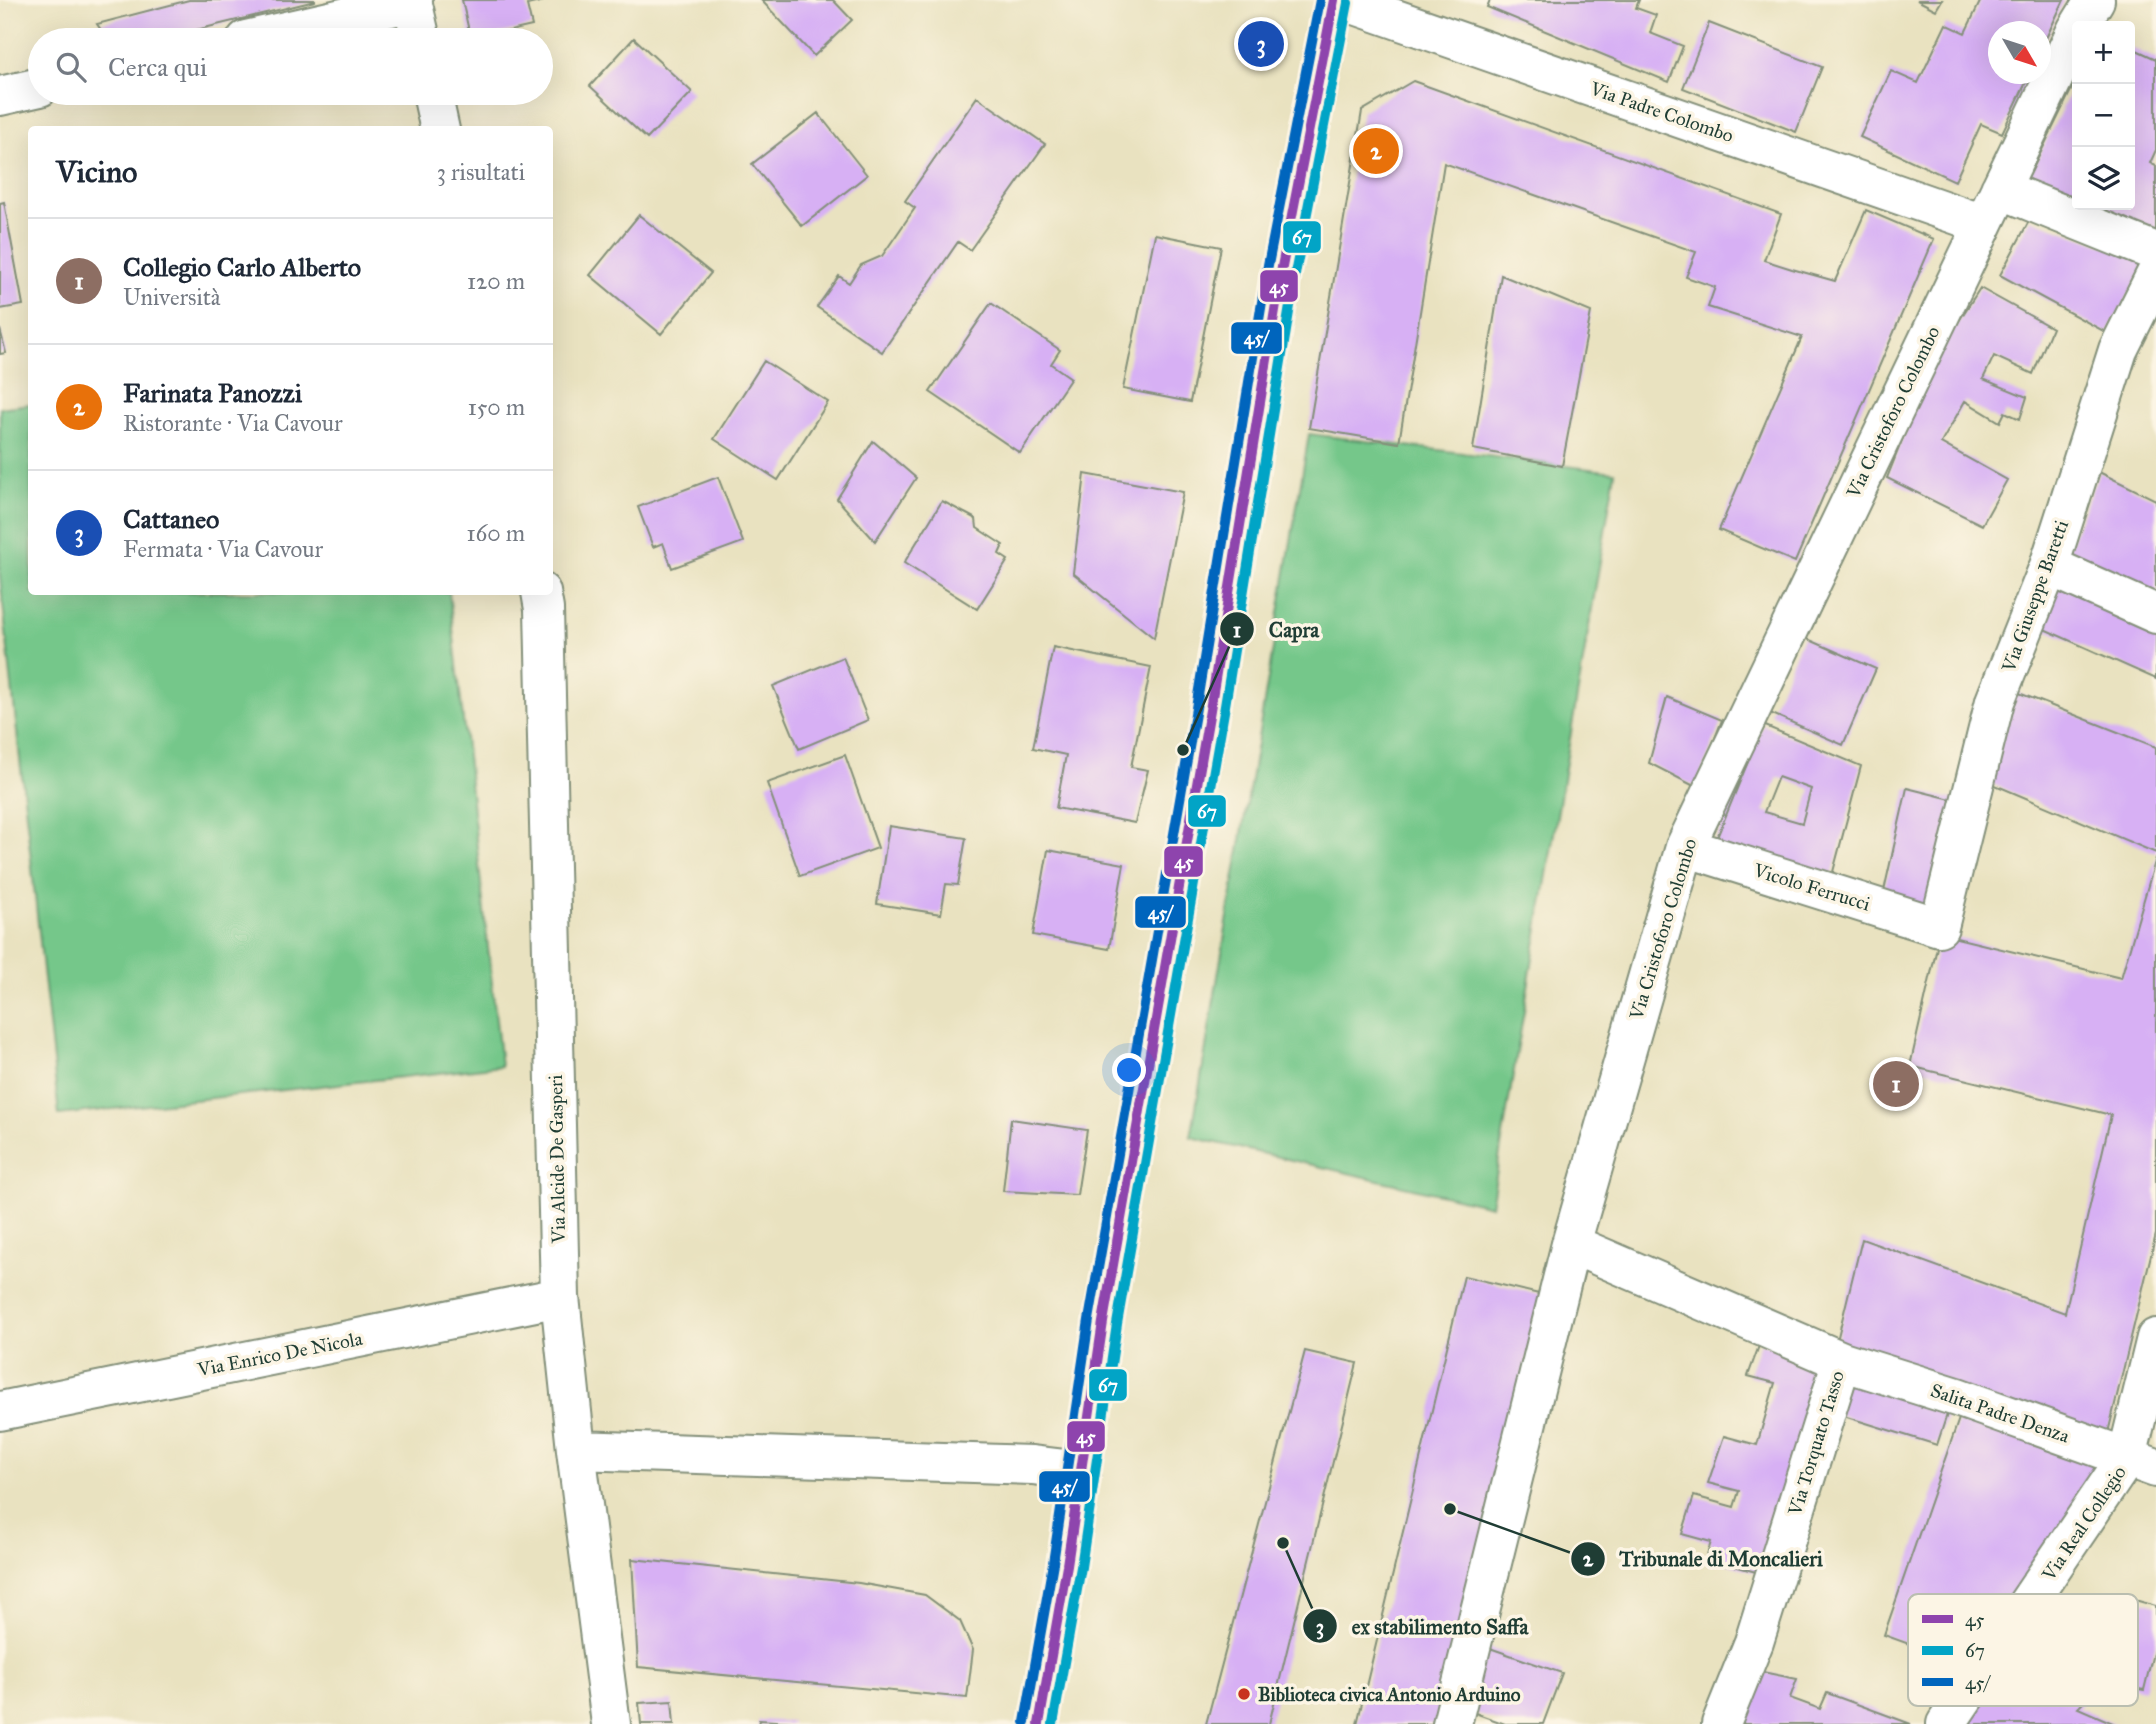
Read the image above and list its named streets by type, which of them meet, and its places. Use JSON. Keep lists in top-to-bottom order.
{
  "streets": {
    "street": [
      "Via Padre Colombo",
      "Via Cristoforo Colombo",
      "Via Giuseppe Baretti",
      "Vicolo Ferrucci",
      "Via Alcide De Gasperi",
      "Via Enrico De Nicola",
      "Salita Padre Denza",
      "Via Torquato Tasso",
      "Via Real Collegio"
    ]
  },
  "crossings": [
    ["Via Padre Colombo", "Via Cristoforo Colombo"],
    ["Via Cristoforo Colombo", "Vicolo Ferrucci"],
    ["Via Cristoforo Colombo", "Via Torquato Tasso"],
    ["Via Giuseppe Baretti", "Vicolo Ferrucci"],
    ["Via Alcide De Gasperi", "Via Enrico De Nicola"],
    ["Salita Padre Denza", "Via Torquato Tasso"],
    ["Salita Padre Denza", "Via Real Collegio"]
  ],
  "places": [
    "Capra",
    "Tribunale di Moncalieri",
    "ex stabilimento Saffa",
    "Biblioteca civica Antonio Arduino"
  ],
  "lines": ["transit line 45", "transit line 45/", "transit line 67"],
  "legend": ["45", "67", "45/"],
  "north": "bottom right",
  "page": {
    "pins": ["3", "2", "1"],
    "map_buttons": ["+", "−"],
    "search": "Cerca qui",
    "heading": ["Vicino", "3 risultati"],
    "list": [
      {
        "mark": "1",
        "name": "Collegio Carlo Alberto",
        "note": "Università",
        "value": "120 m"
      },
      {
        "mark": "2",
        "name": "Farinata Panozzi",
        "note": "Ristorante · Via Cavour",
        "value": "150 m"
      },
      {
        "mark": "3",
        "name": "Cattaneo",
        "note": "Fermata · Via Cavour",
        "value": "160 m"
      }
    ]
  }
}
